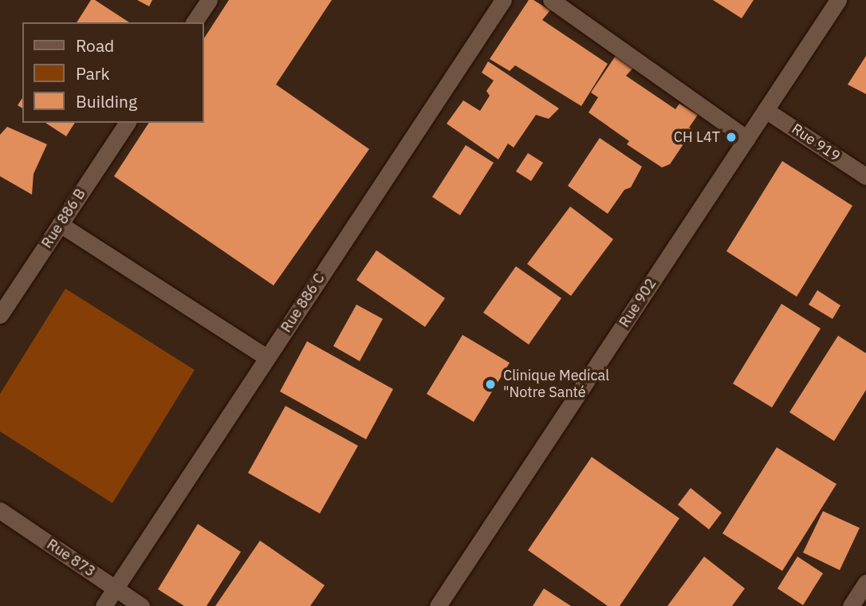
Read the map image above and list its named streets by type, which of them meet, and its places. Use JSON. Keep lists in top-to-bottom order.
{
  "streets": {
    "street": [
      "Rue 919",
      "Rue 886 B",
      "Rue 886 C",
      "Rue 902",
      "Rue 873"
    ]
  },
  "crossings": [
    ["Rue 919", "Rue 902"],
    ["Rue 886 C", "Rue 873"]
  ],
  "places": ["CH L4T", "Clinique Medical \"Notre Santé"],
  "legend": ["Road", "Park", "Building"]
}
